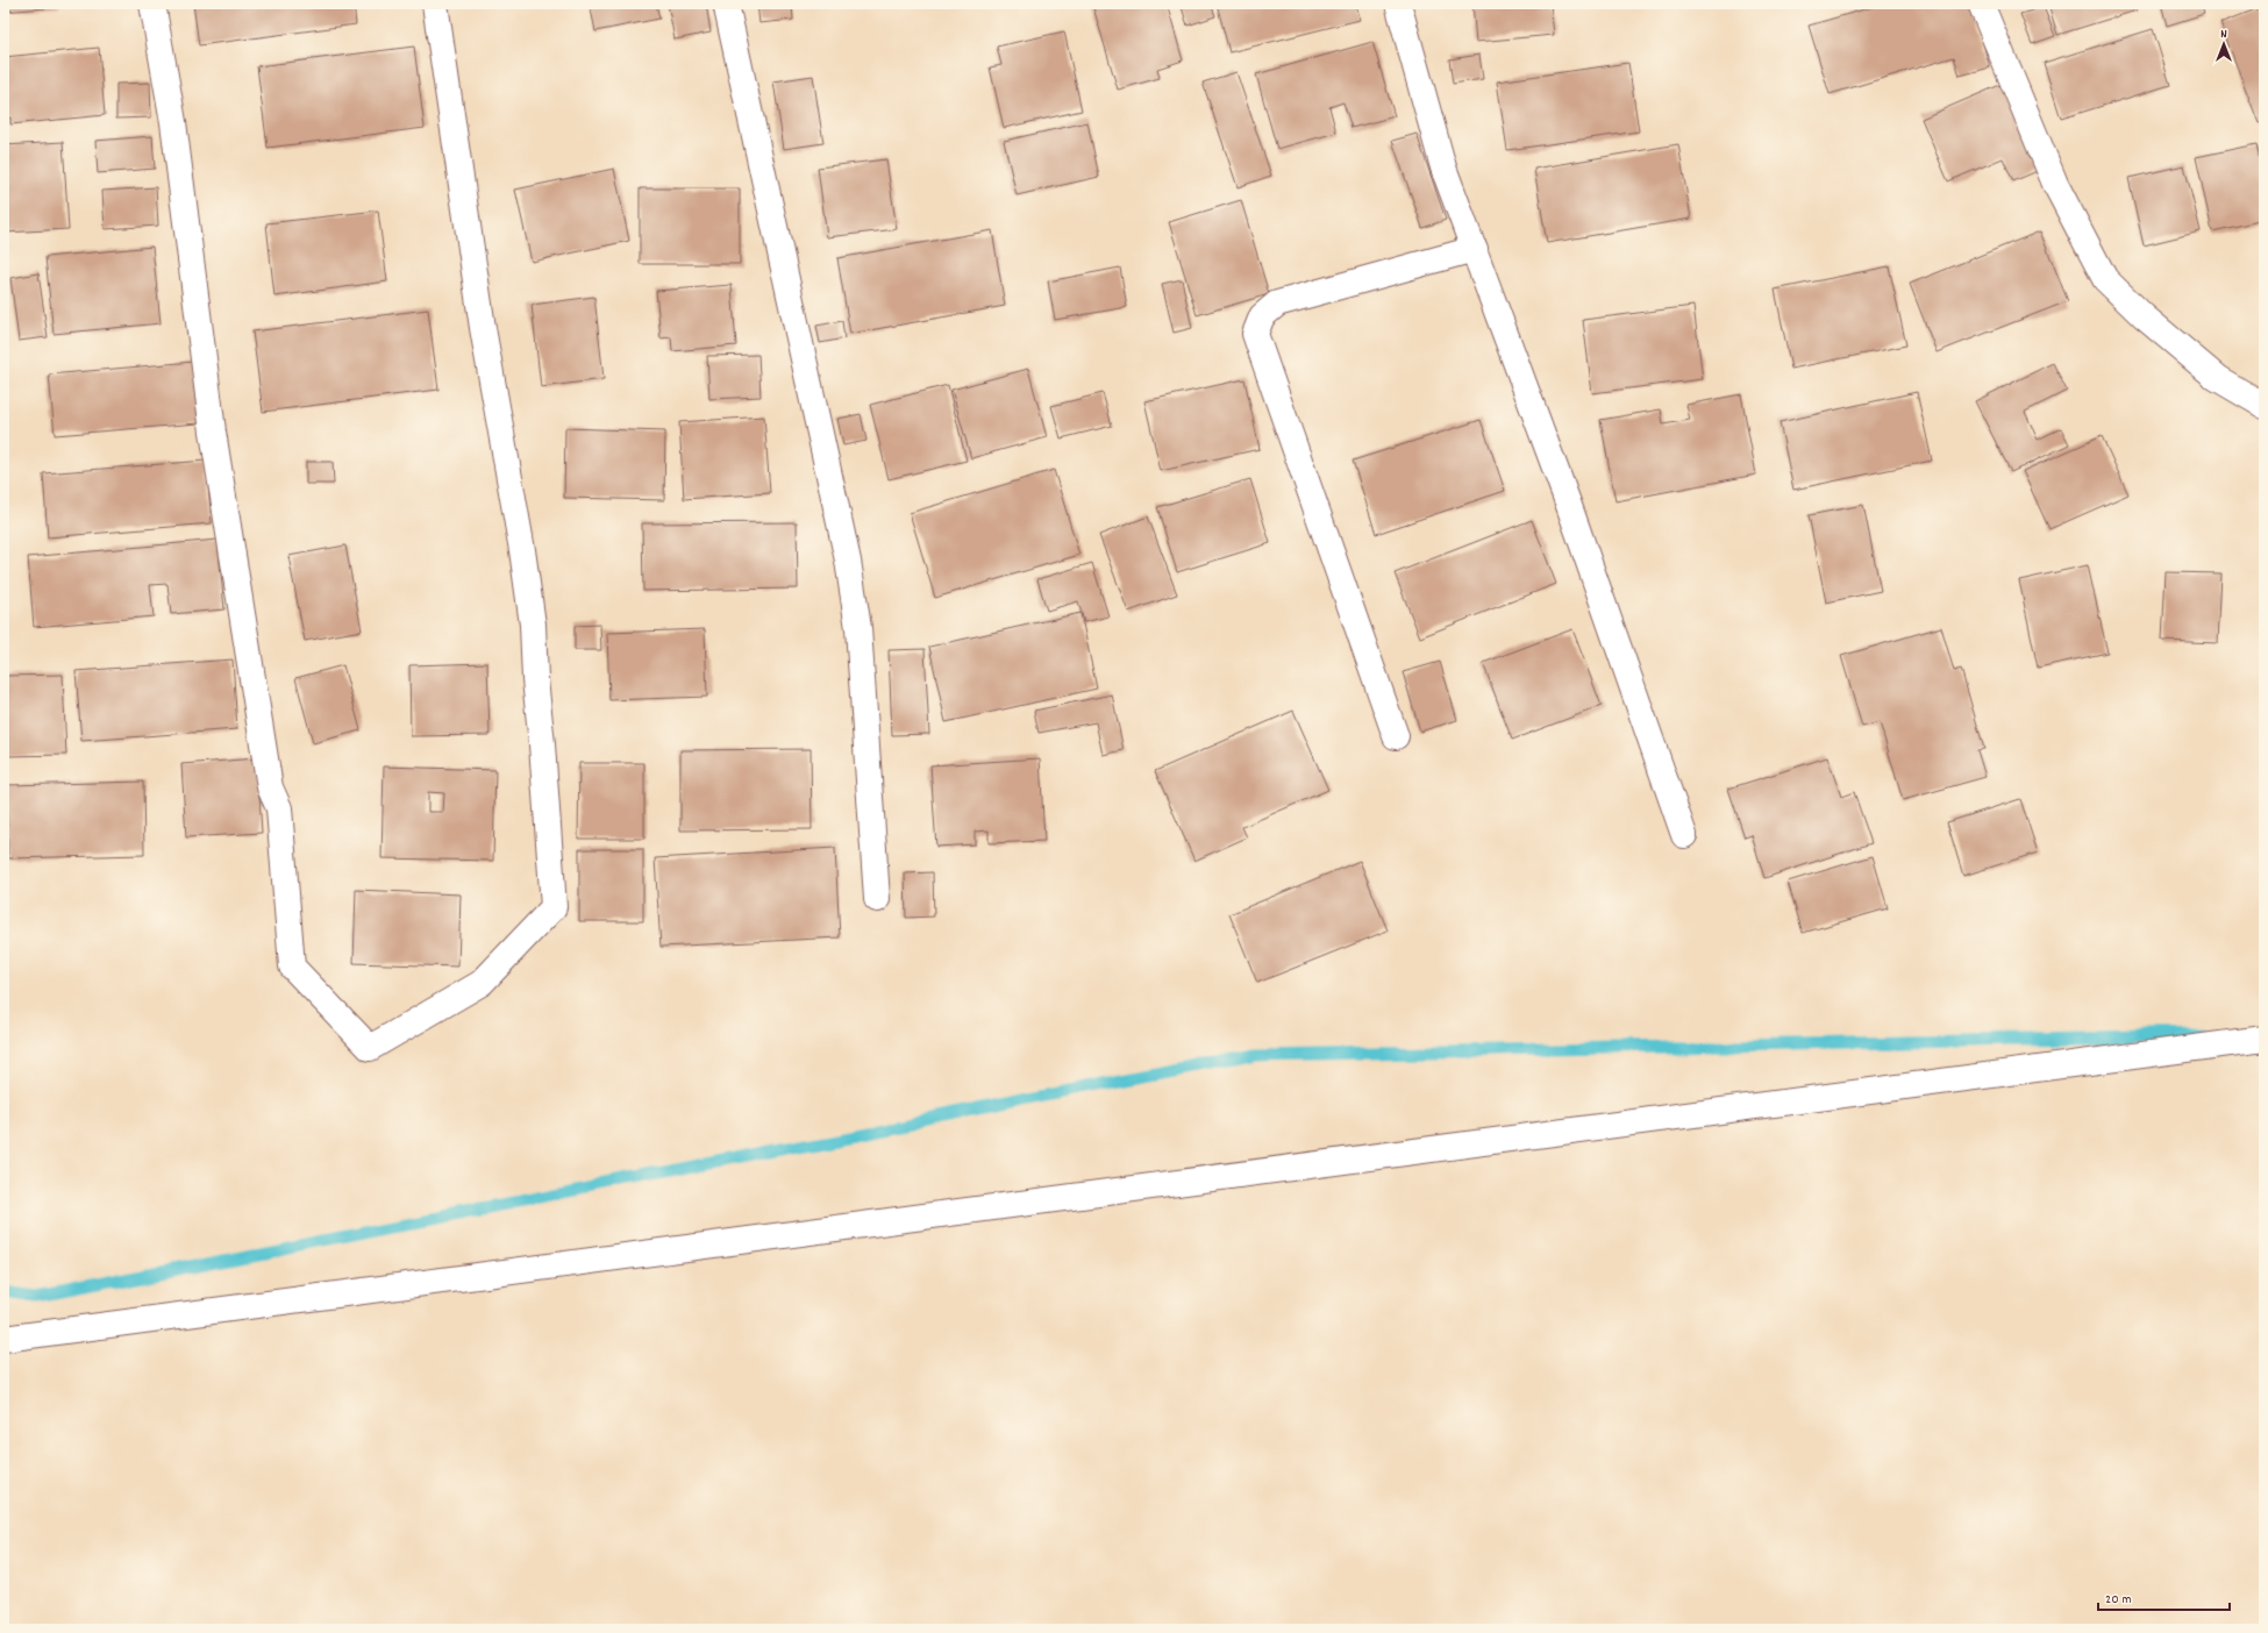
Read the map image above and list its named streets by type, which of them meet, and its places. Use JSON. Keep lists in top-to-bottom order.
{
  "scale_bar": "20 m",
  "north": "top"
}
